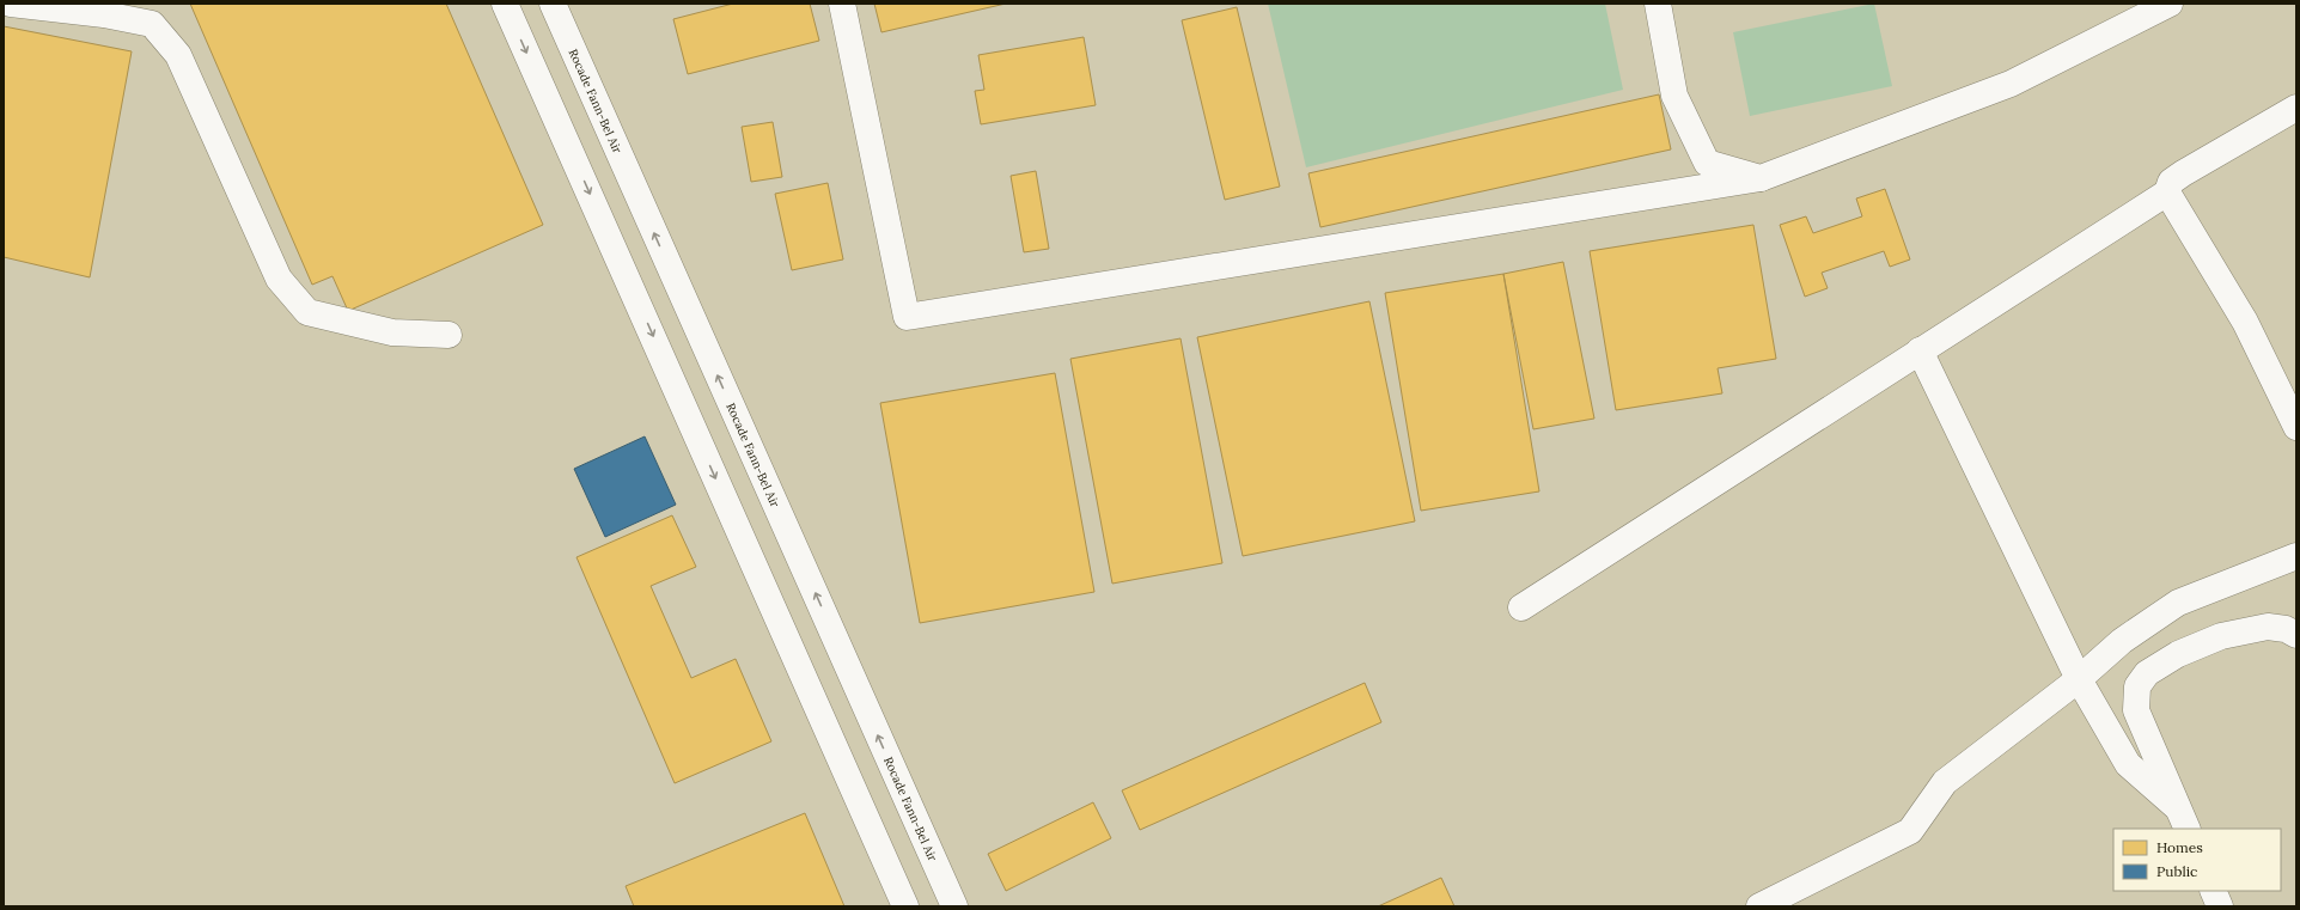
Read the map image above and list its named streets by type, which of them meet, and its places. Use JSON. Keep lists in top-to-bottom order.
{
  "streets": {
    "street": ["Rocade Fann-Bel Air"]
  },
  "legend": ["Homes", "Public"]
}
